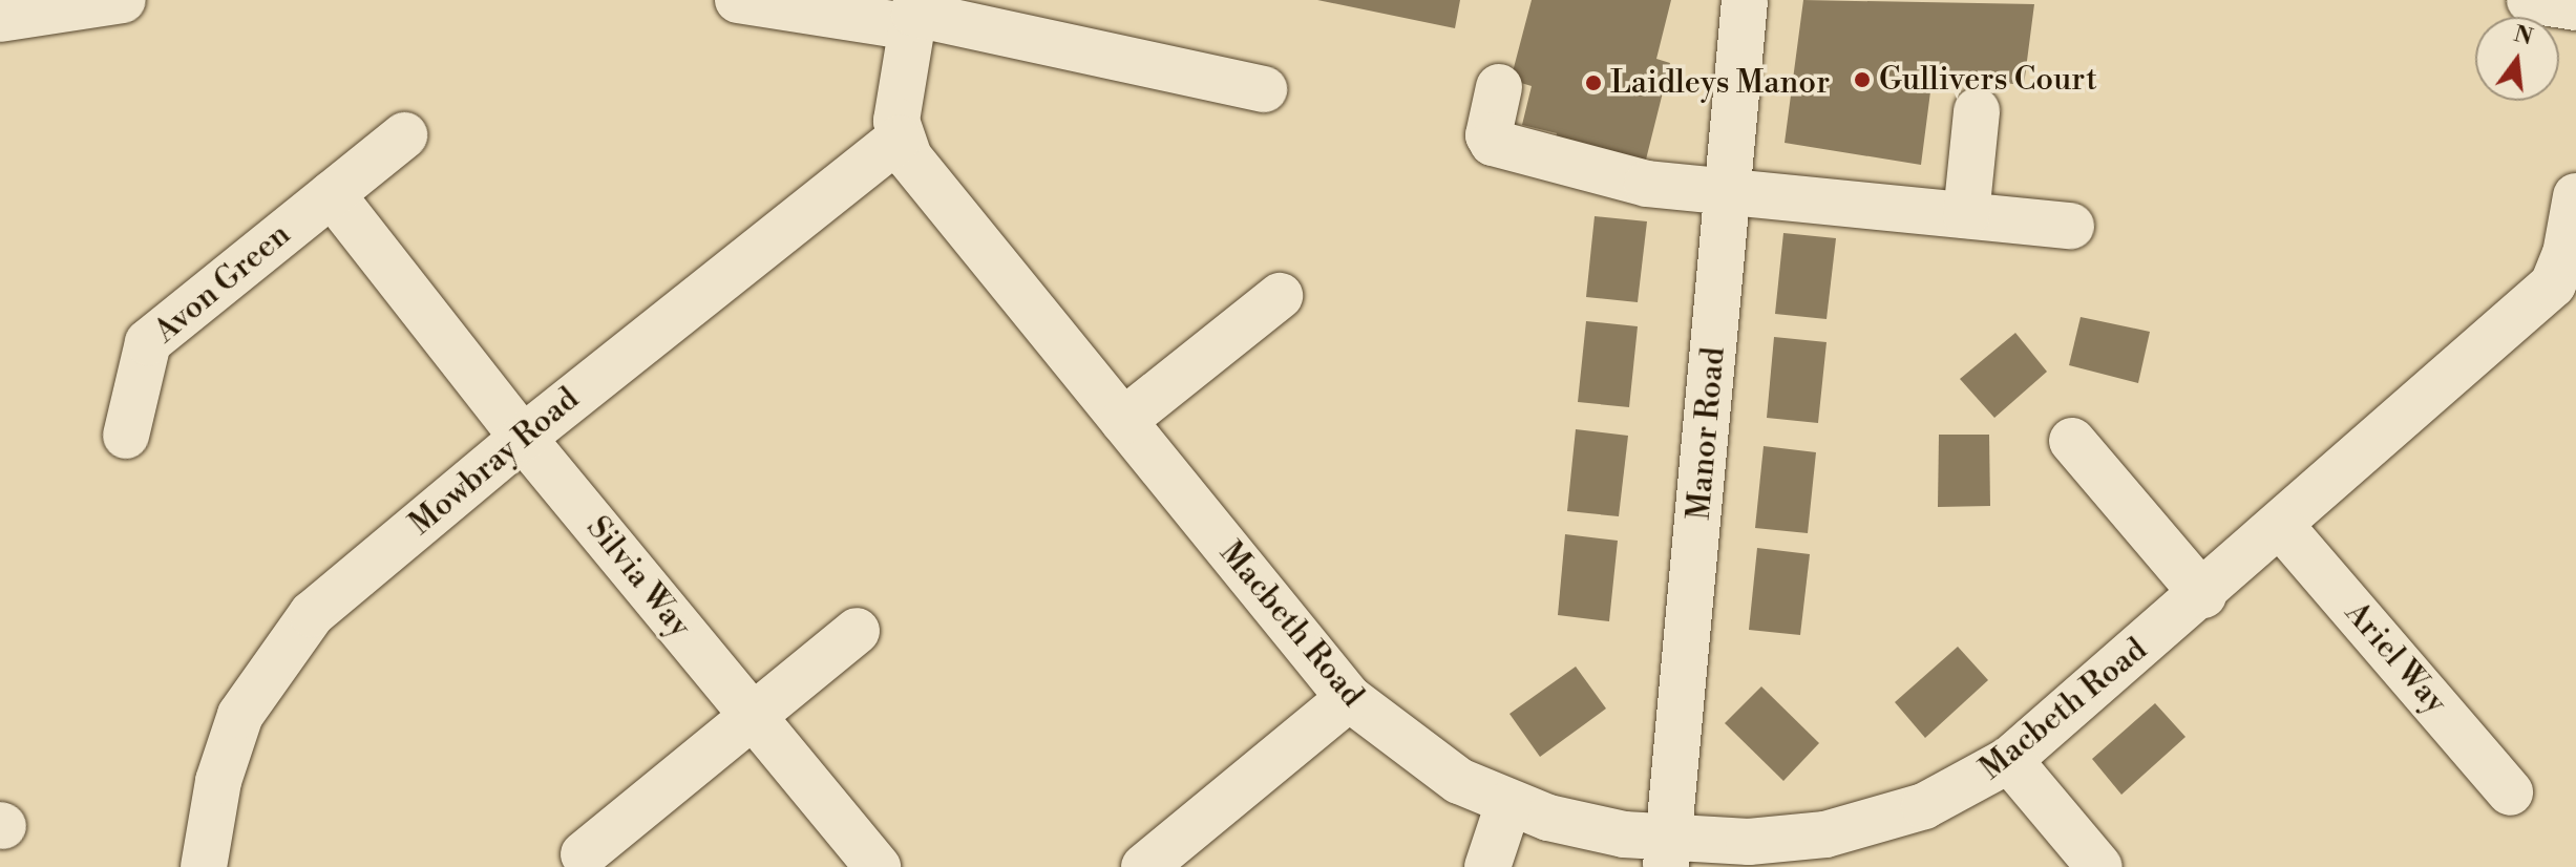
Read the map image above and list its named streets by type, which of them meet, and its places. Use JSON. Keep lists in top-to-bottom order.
{
  "streets": {
    "street": [
      "Avon Green",
      "Manor Road",
      "Mowbray Road",
      "Silvia Way",
      "Macbeth Road",
      "Ariel Way"
    ]
  },
  "crossings": [
    ["Manor Road", "Macbeth Road"],
    ["Mowbray Road", "Silvia Way"],
    ["Mowbray Road", "Macbeth Road"],
    ["Macbeth Road", "Ariel Way"]
  ],
  "places": ["Gullivers Court", "Laidleys Manor"],
  "north": "top"
}
